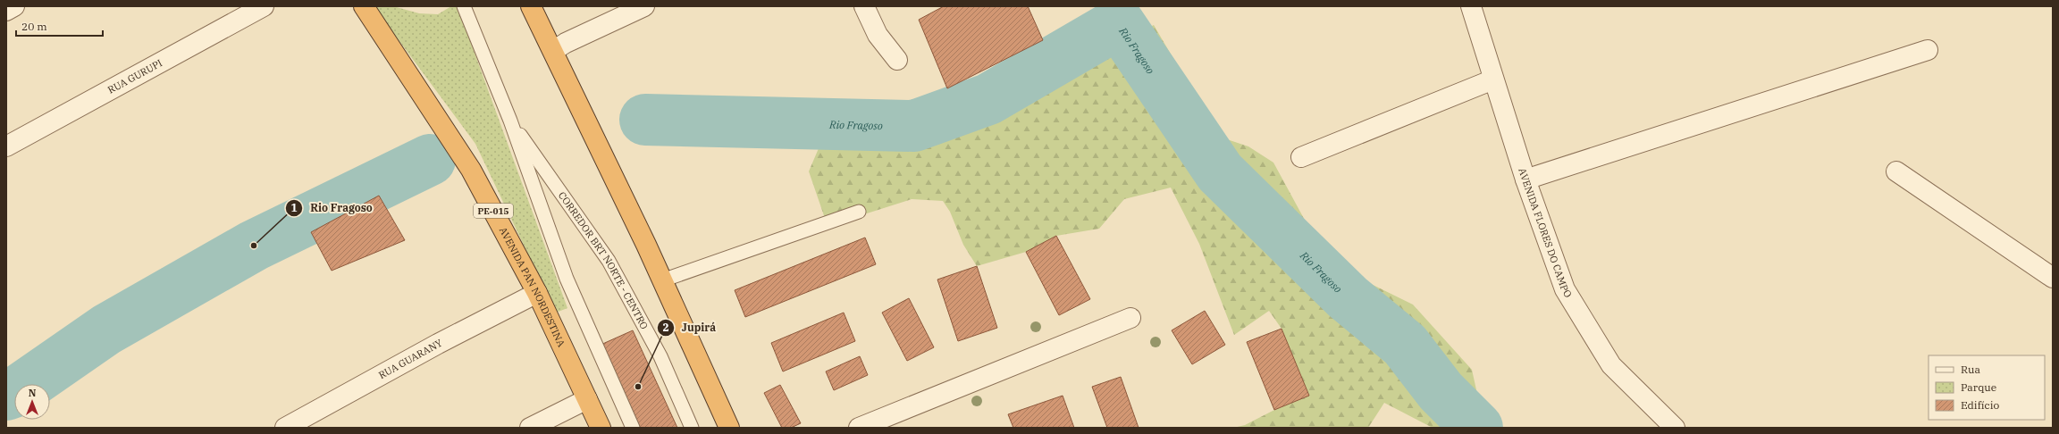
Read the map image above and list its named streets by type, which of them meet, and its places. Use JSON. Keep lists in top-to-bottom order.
{
  "streets": {
    "highway": ["PE-015", "AVENIDA PAN NORDESTINA"],
    "street": ["RUA GURUPI", "AVENIDA FLORES DO CAMPO", "RUA GUARANY"],
    "lane": ["CORREDOR BRT NORTE - CENTRO"]
  },
  "crossings": [
    ["AVENIDA PAN NORDESTINA", "RUA GUARANY"]
  ],
  "water": ["Rio Fragoso"],
  "places": ["Rio Fragoso", "Jupirá"],
  "legend": ["Rua", "Parque", "Edifício"],
  "scale_bar": "20 m",
  "north": "top"
}
